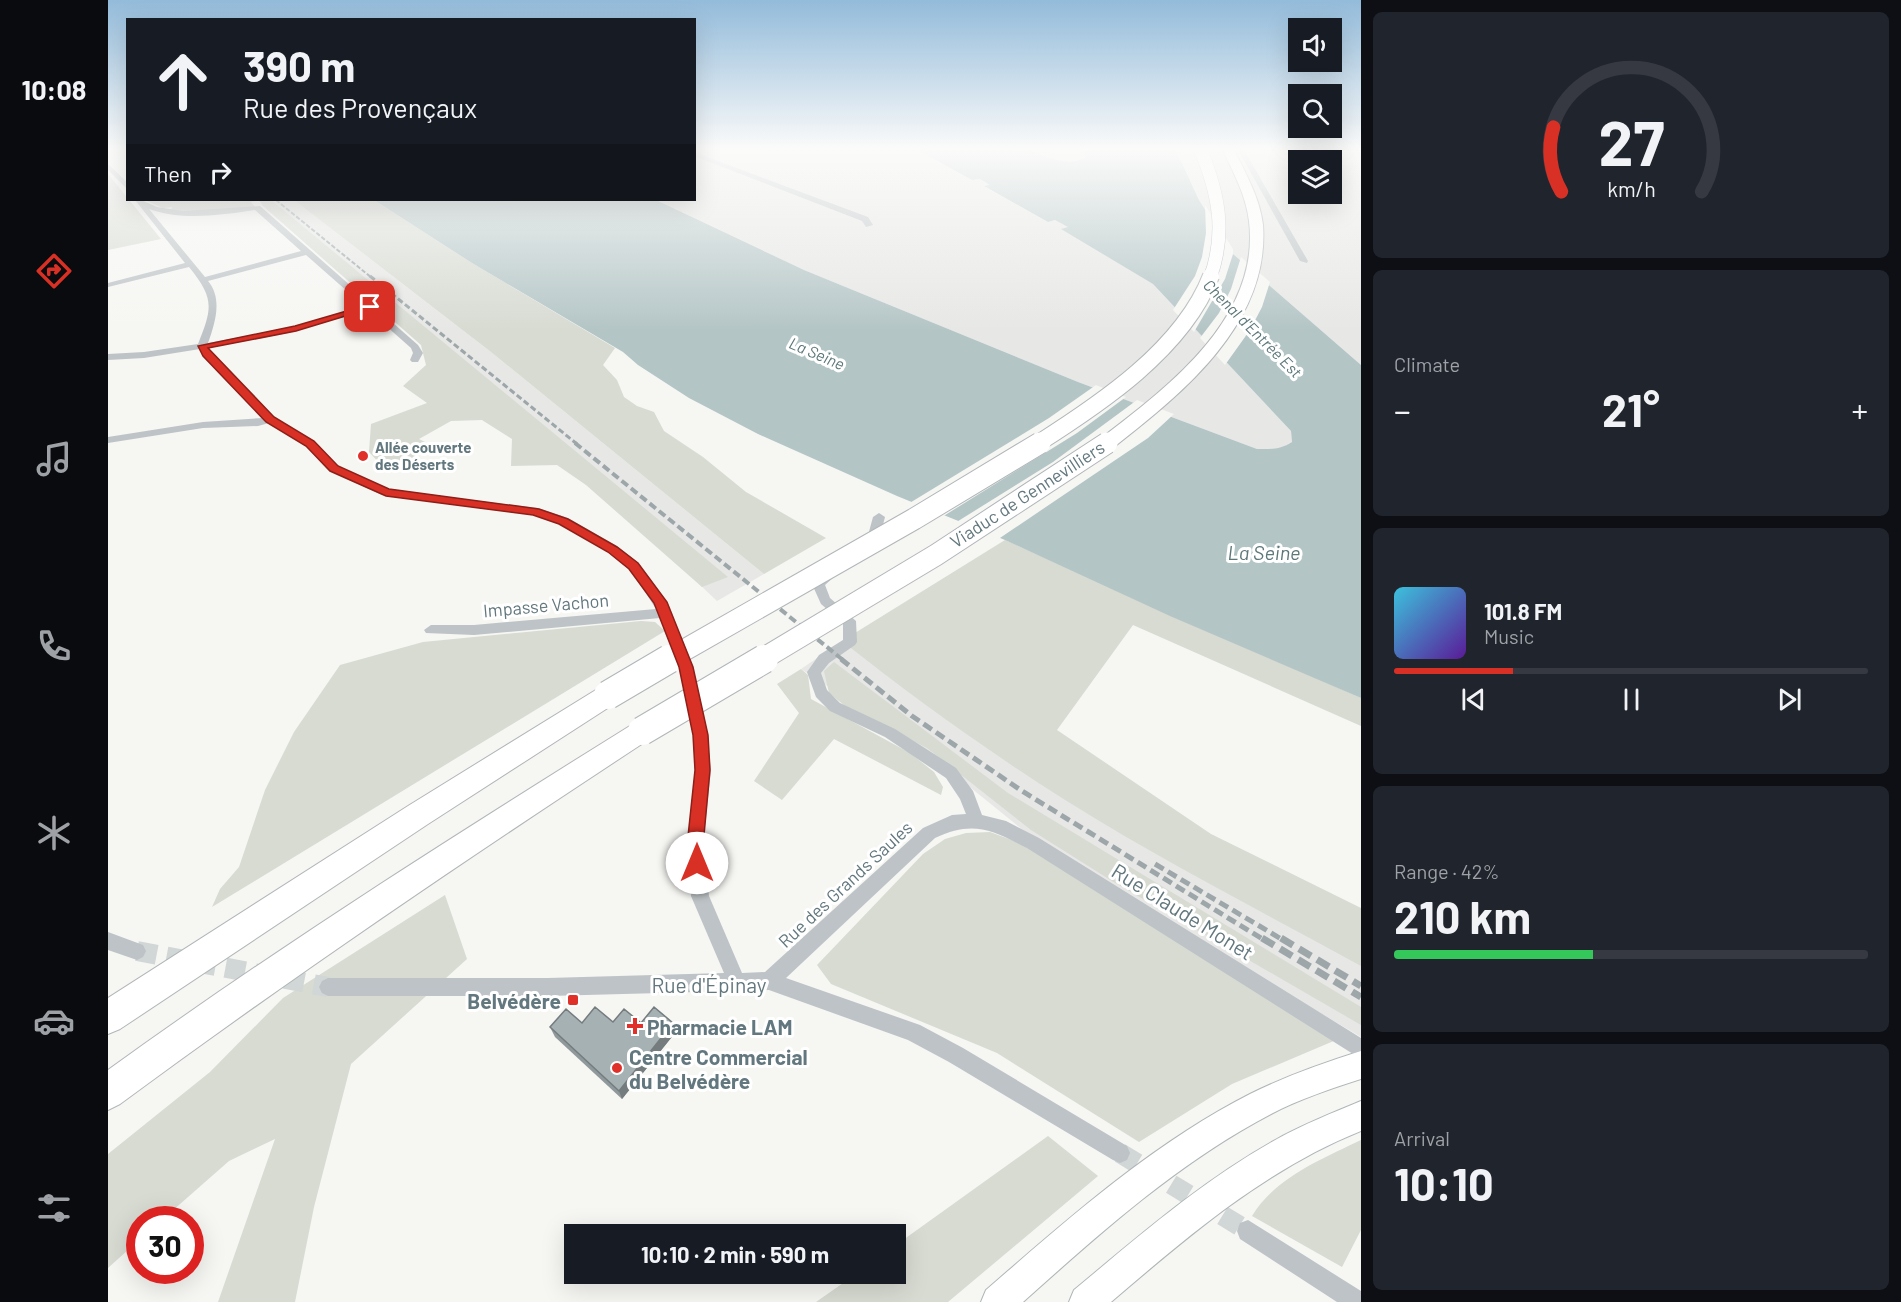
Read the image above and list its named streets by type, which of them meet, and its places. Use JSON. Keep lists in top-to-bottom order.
{
  "streets": {
    "highway": ["Viaduc de Gennevilliers"],
    "street": [
      "Impasse Vachon",
      "Rue des Grands Saules",
      "Rue Claude Monet",
      "Rue d'Épinay"
    ]
  },
  "crossings": [
    ["Rue des Grands Saules", "Rue Claude Monet"],
    ["Rue des Grands Saules", "Rue d'Épinay"]
  ],
  "water": ["Chenal d'Entrée Est", "La Seine"],
  "places": {
    "other": ["Allée couverte des Déserts", "Centre Commercial du Belvédère"],
    "transit": ["Belvédère"],
    "health": ["Pharmacie LAM"]
  },
  "page": {
    "tabs": "10:08",
    "turn": ["390 m", "Rue des Provençaux"],
    "then": "Then",
    "tile": [
      "Climate",
      ["Range · 42%", "210 km"],
      ["Arrival", "10:10"]
    ],
    "heat": ["−", "21°", "+"],
    "song": ["101.8 FM", "Music"],
    "limit": "30",
    "trip": "10:10 · 2 min · 590 m",
    "gauge": ["27", "km/h"]
  }
}
